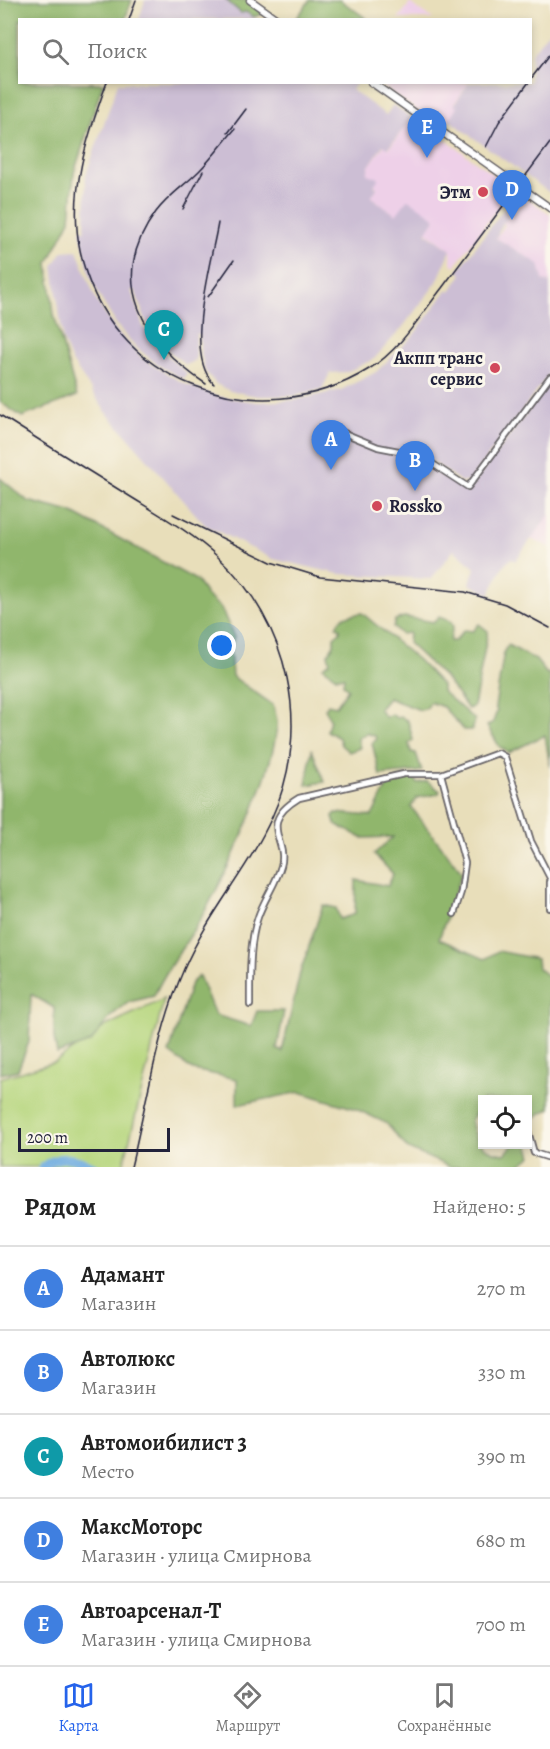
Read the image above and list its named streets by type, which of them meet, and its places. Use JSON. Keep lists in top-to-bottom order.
{
  "places": ["Этм", "Акпп транс сервис", "Rossko"],
  "scale_bar": "200 m",
  "page": {
    "search": "Поиск",
    "pins": [
      "E",
      "D",
      "C",
      "A",
      "B"
    ],
    "scale": "200 m",
    "heading": ["Рядом", "Найдено: 5"],
    "list": [
      {
        "mark": "A",
        "name": "Адамант",
        "note": "Магазин",
        "value": "270 m"
      },
      {
        "mark": "B",
        "name": "Автолюкс",
        "note": "Магазин",
        "value": "330 m"
      },
      {
        "mark": "C",
        "name": "Автомоибилист 3",
        "note": "Место",
        "value": "390 m"
      },
      {
        "mark": "D",
        "name": "МаксМоторс",
        "note": "Магазин · улица Смирнова",
        "value": "680 m"
      },
      {
        "mark": "E",
        "name": "Автоарсенал-Т",
        "note": "Магазин · улица Смирнова",
        "value": "700 m"
      }
    ],
    "nav": ["Карта", "Маршрут", "Сохранённые"]
  }
}
